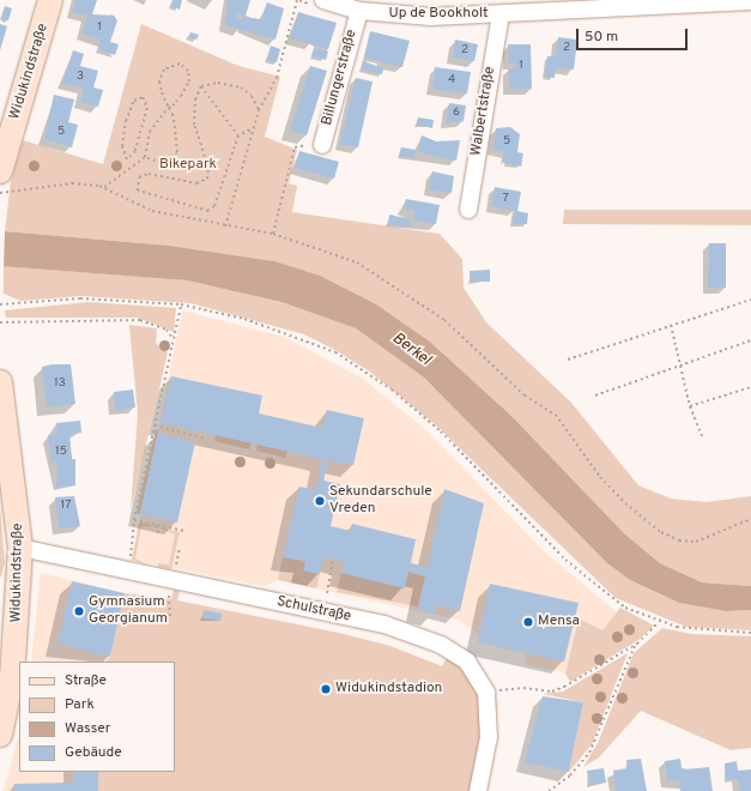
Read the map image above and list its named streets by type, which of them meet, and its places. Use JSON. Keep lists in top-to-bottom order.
{
  "streets": {
    "street": [
      "Up de Bookholt",
      "Widukindstraße",
      "Billungerstraße",
      "Walbertstraße",
      "Schulstraße"
    ]
  },
  "crossings": [
    ["Up de Bookholt", "Billungerstraße"],
    ["Up de Bookholt", "Walbertstraße"],
    ["Widukindstraße", "Schulstraße"]
  ],
  "water": ["Berkel"],
  "parks": ["Bikepark"],
  "places": [
    "Sekundarschule Vreden",
    "Gymnasium Georgianum",
    "Mensa",
    "Widukindstadion"
  ],
  "house_numbers": [
    "1",
    "2",
    "2",
    "1",
    "3",
    "4",
    "6",
    "5",
    "5",
    "7",
    "13",
    "15",
    "17"
  ],
  "legend": [
    "Straße",
    "Park",
    "Wasser",
    "Gebäude"
  ],
  "scale_bar": "50 m"
}
